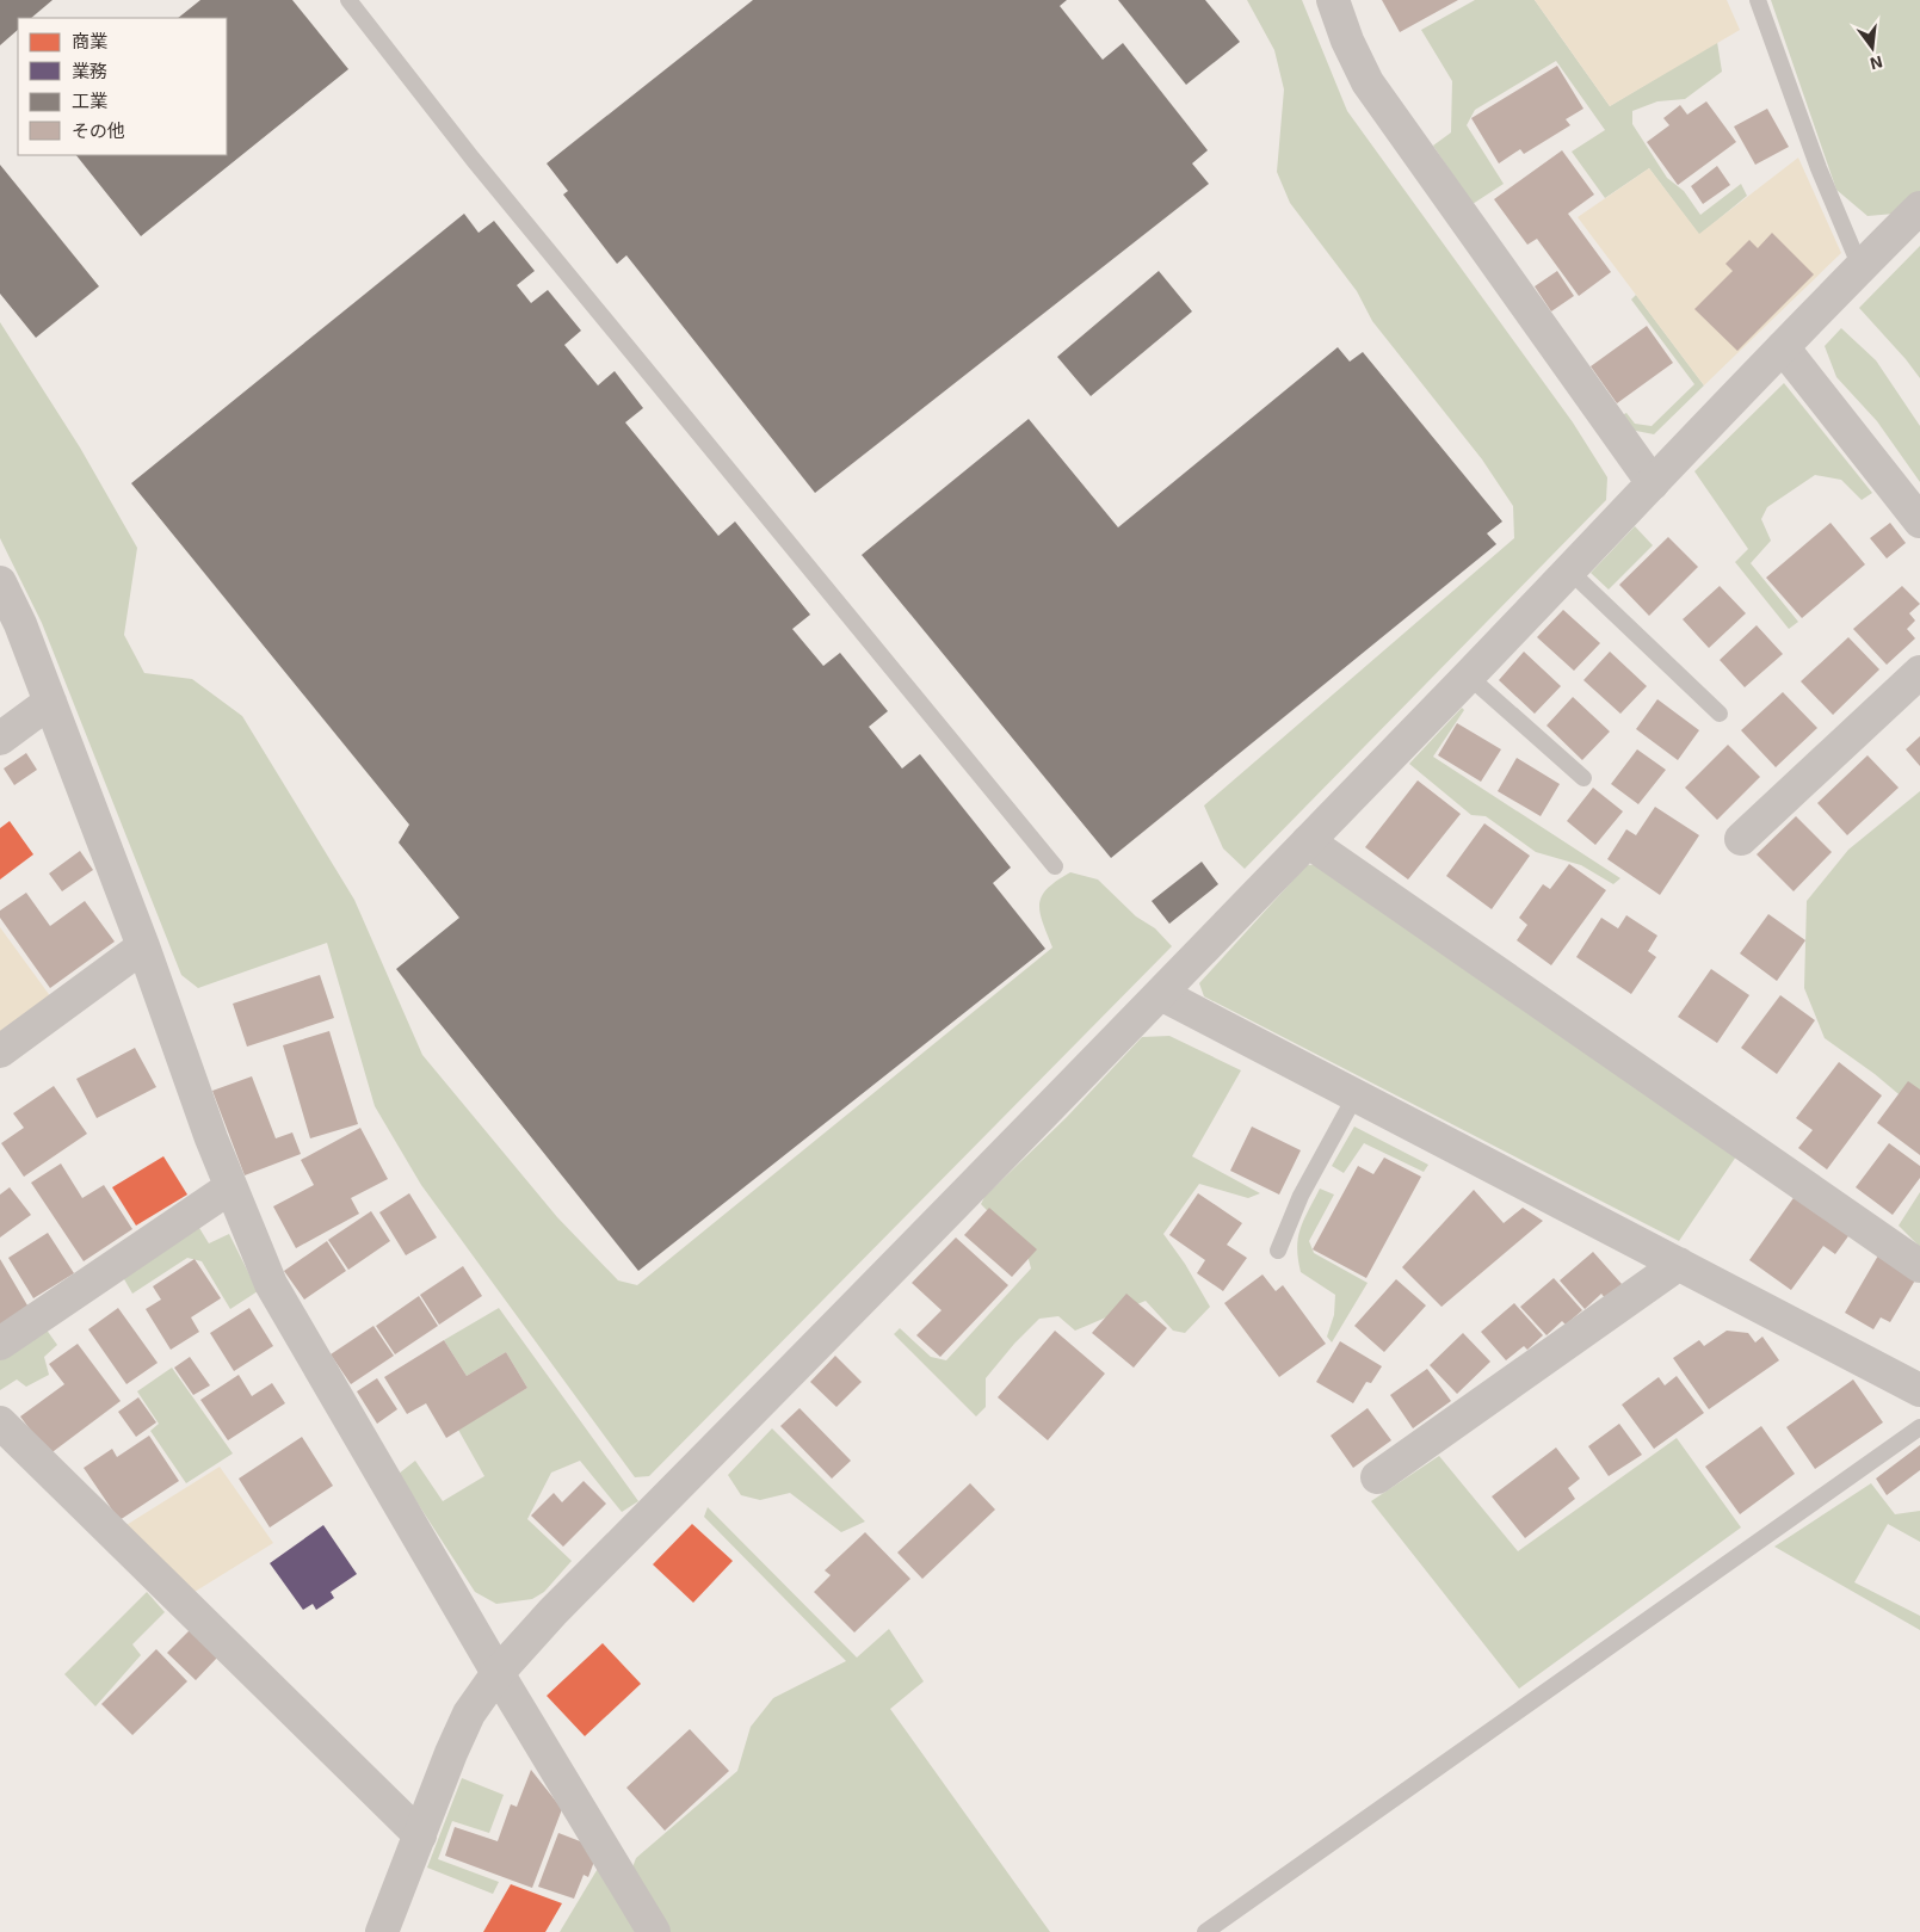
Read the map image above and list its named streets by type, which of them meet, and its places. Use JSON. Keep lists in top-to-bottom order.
{
  "legend": [
    "商業",
    "業務",
    "工業",
    "その他"
  ],
  "north": "bottom"
}
